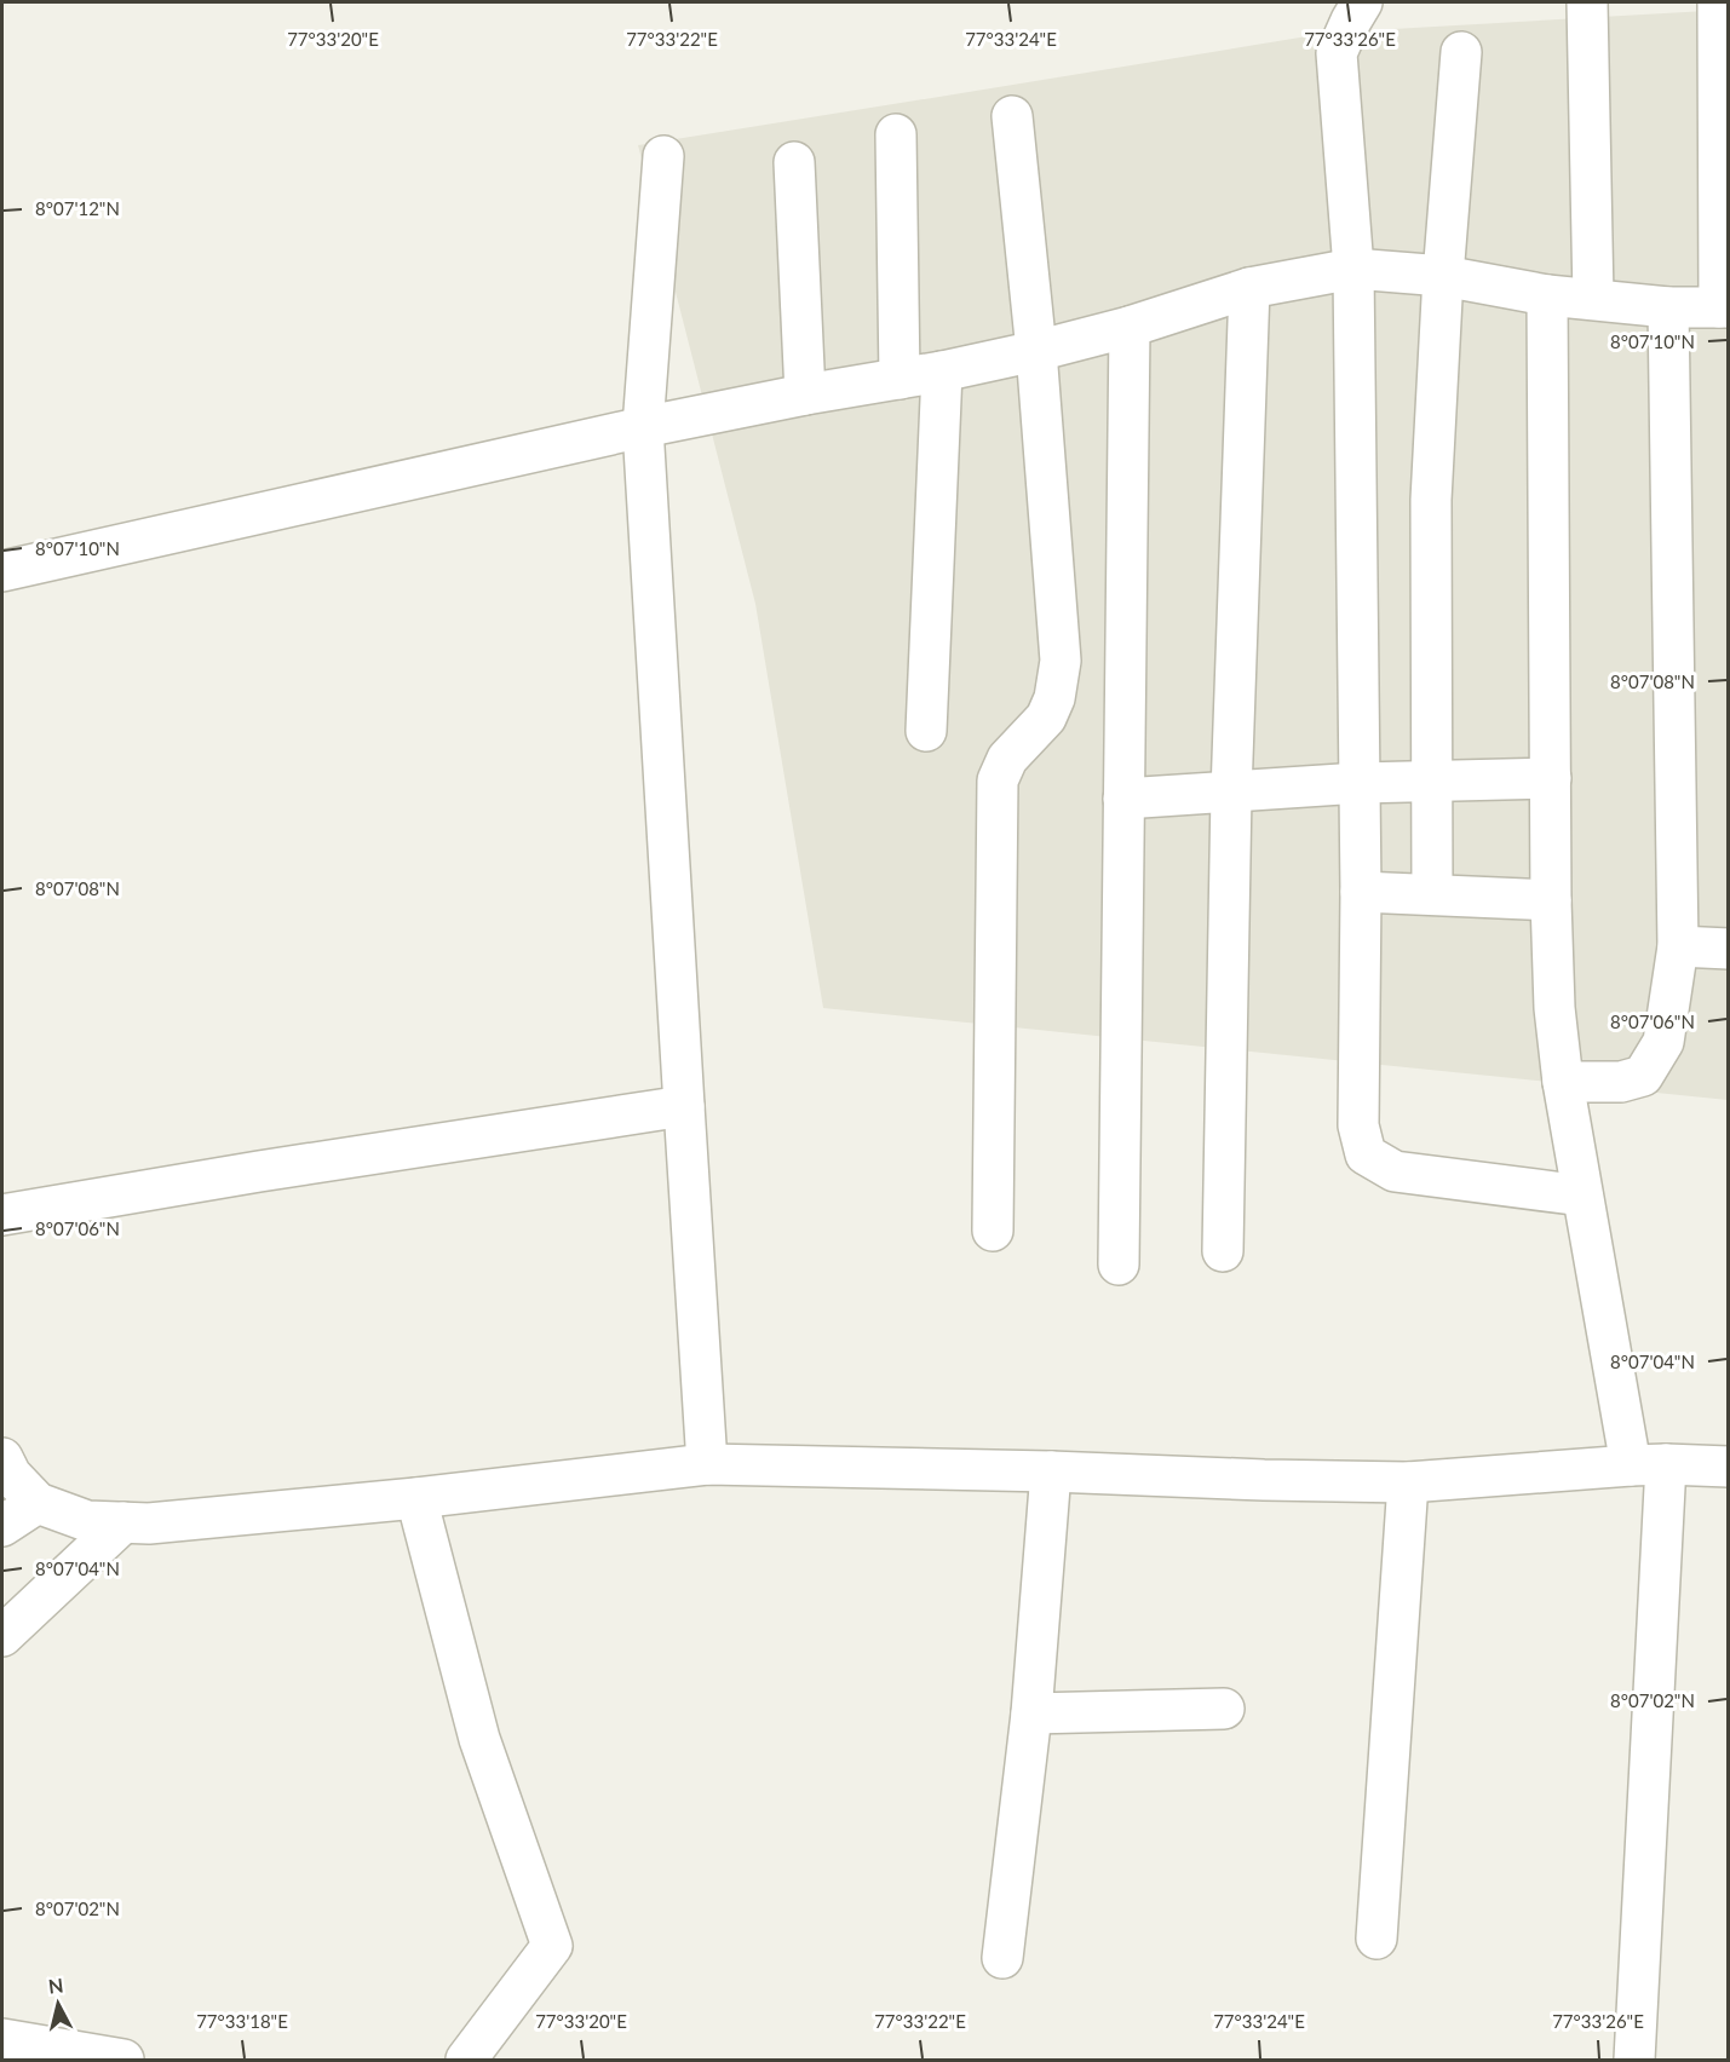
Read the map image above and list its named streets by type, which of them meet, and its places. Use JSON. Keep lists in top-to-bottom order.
{
  "north": "top",
  "coordinates": [
    "77°33'20\"E",
    "77°33'22\"E",
    "77°33'24\"E",
    "77°33'26\"E",
    "8°07'12\"N",
    "8°07'10\"N",
    "8°07'08\"N",
    "8°07'06\"N",
    "8°07'04\"N",
    "8°07'02\"N",
    "77°33'18\"E"
  ]
}
